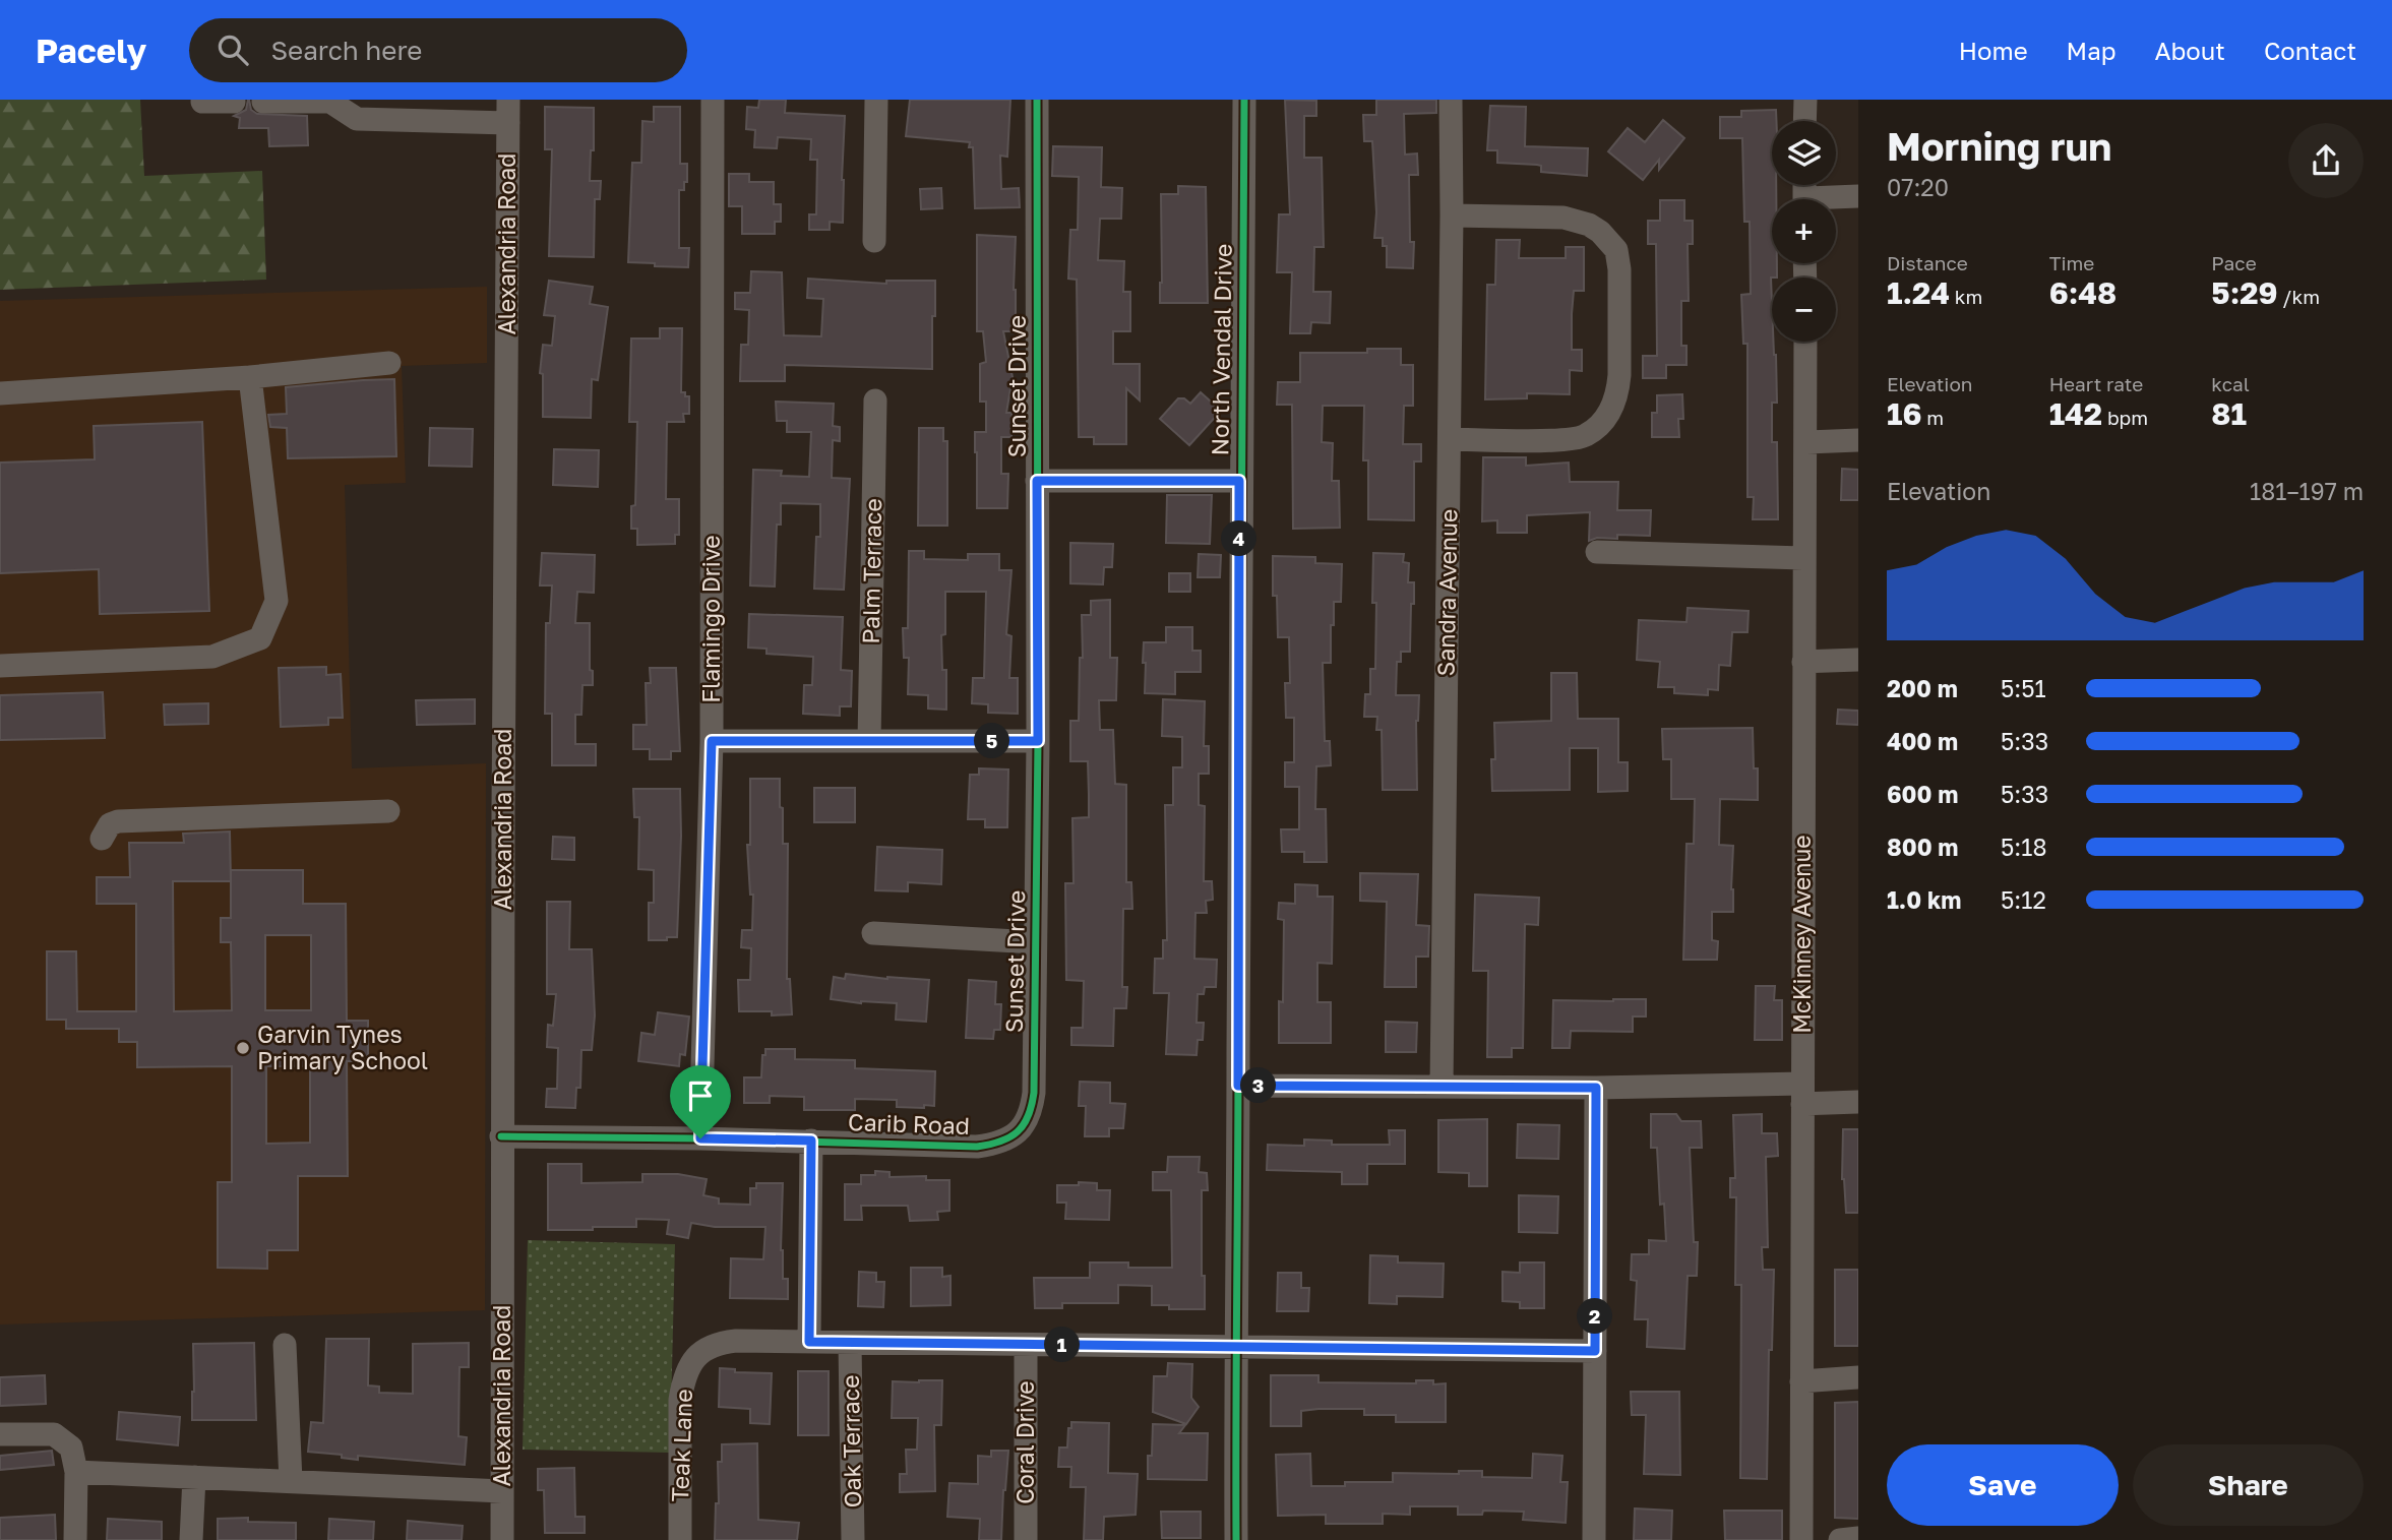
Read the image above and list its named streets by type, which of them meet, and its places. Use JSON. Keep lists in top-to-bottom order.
{
  "streets": {
    "street": [
      "Alexandria Road",
      "North Vendal Drive",
      "Sunset Drive",
      "Palm Terrace",
      "Sandra Avenue",
      "Flamingo Drive",
      "McKinney Avenue",
      "Carib Road",
      "Oak Terrace",
      "Coral Drive",
      "Teak Lane"
    ]
  },
  "crossings": [
    ["Alexandria Road", "Carib Road"],
    ["North Vendal Drive", "Teak Lane"],
    ["Sunset Drive", "Carib Road"],
    ["Flamingo Drive", "Carib Road"],
    ["Oak Terrace", "Teak Lane"],
    ["Coral Drive", "Teak Lane"]
  ],
  "places": ["Garvin Tynes Primary School"],
  "page": {
    "header": "Pacely",
    "search": "Search here",
    "nav": [
      "Home",
      "Map",
      "About",
      "Contact"
    ],
    "heading": ["Morning run", "07:20"],
    "map_buttons": ["+", "−"],
    "stats": [
      ["Distance", "1.24 km"],
      ["Time", "6:48"],
      ["Pace", "5:29 /km"],
      ["Elevation", "16 m"],
      ["Heart rate", "142 bpm"],
      ["kcal", "81"]
    ],
    "chart": ["Elevation", "181–197 m"],
    "pins": [
      "4",
      "5",
      "3",
      "2",
      "1"
    ],
    "list": [
      {
        "name": "200 m",
        "note": "5:51"
      },
      {
        "name": "400 m",
        "note": "5:33"
      },
      {
        "name": "600 m",
        "note": "5:33"
      },
      {
        "name": "800 m",
        "note": "5:18"
      },
      {
        "name": "1.0 km",
        "note": "5:12"
      }
    ],
    "buttons": ["Save", "Share"]
  }
}
